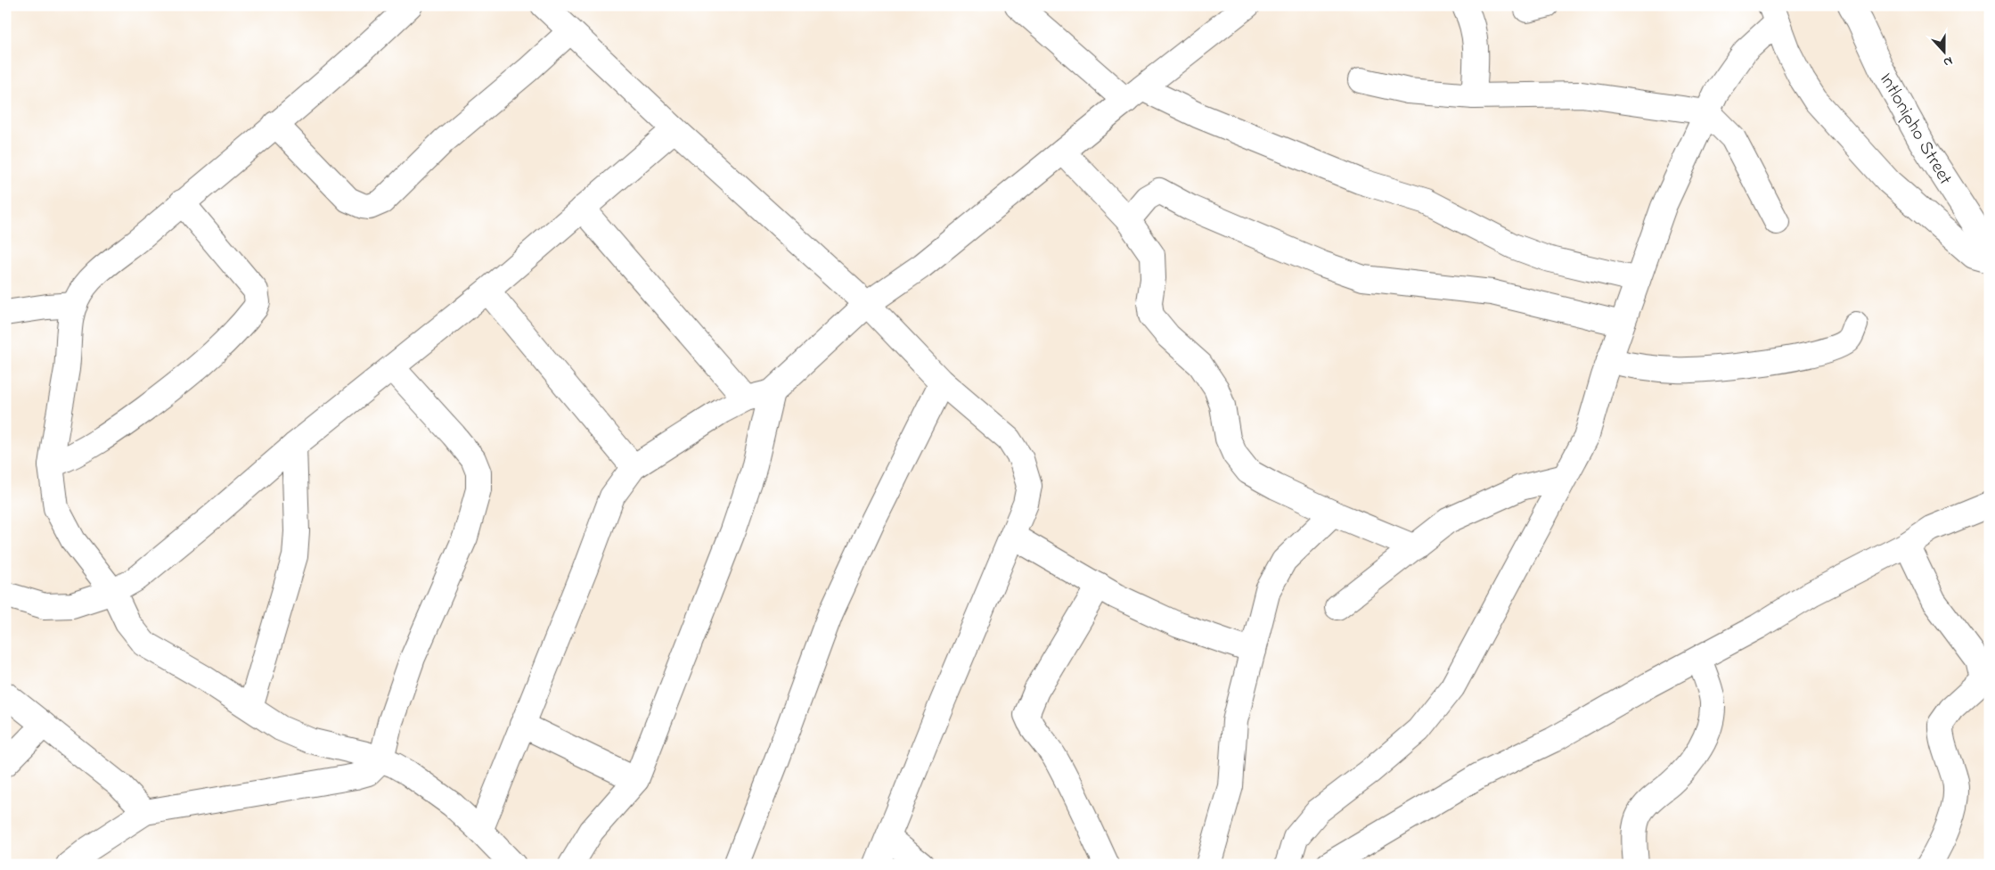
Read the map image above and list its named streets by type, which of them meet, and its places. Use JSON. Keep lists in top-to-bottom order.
{
  "streets": {
    "street": ["Intlonipho Street"]
  },
  "north": "bottom"
}
